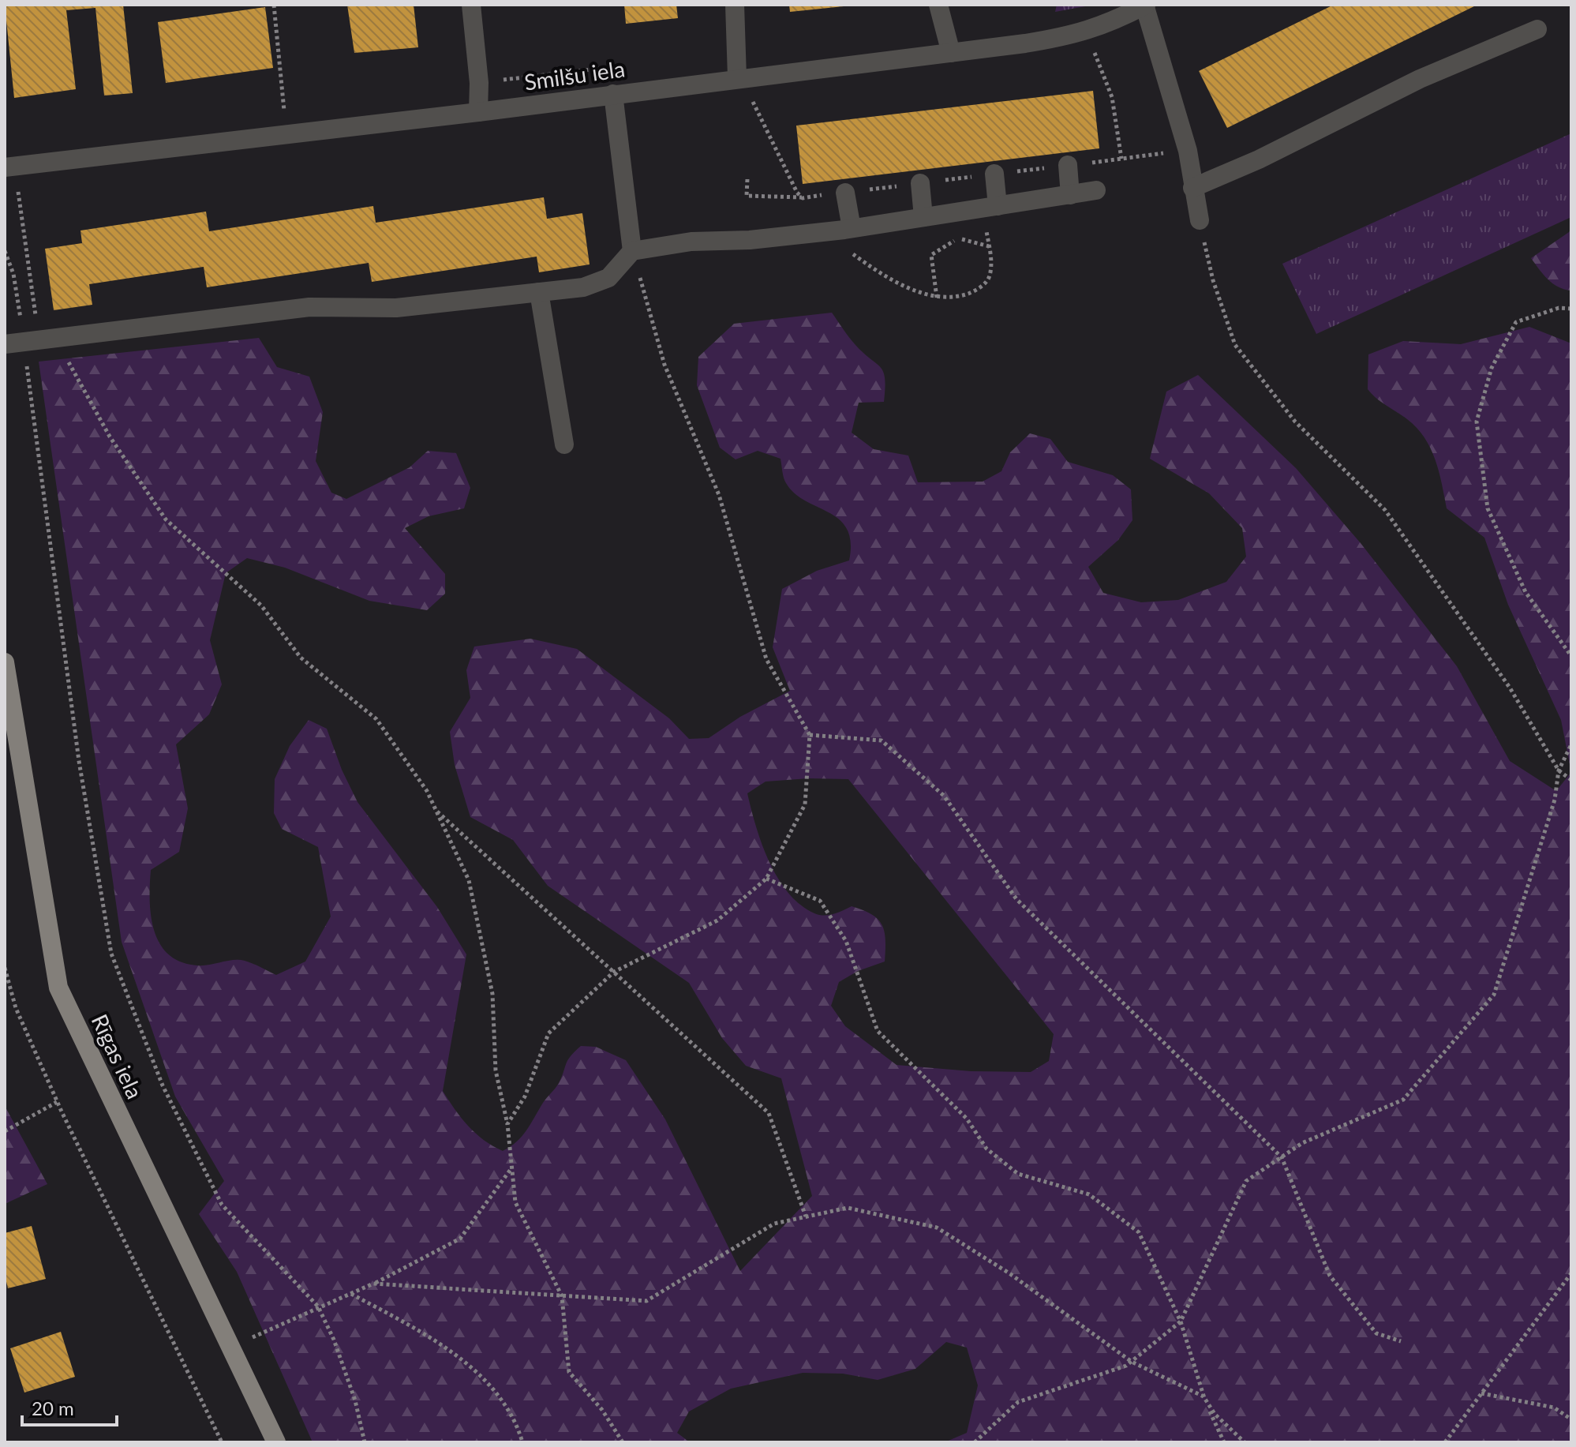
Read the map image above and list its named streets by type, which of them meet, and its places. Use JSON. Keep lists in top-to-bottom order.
{
  "streets": {
    "main road": ["Rīgas iela"],
    "street": ["Smilšu iela"]
  },
  "scale_bar": "20 m"
}
